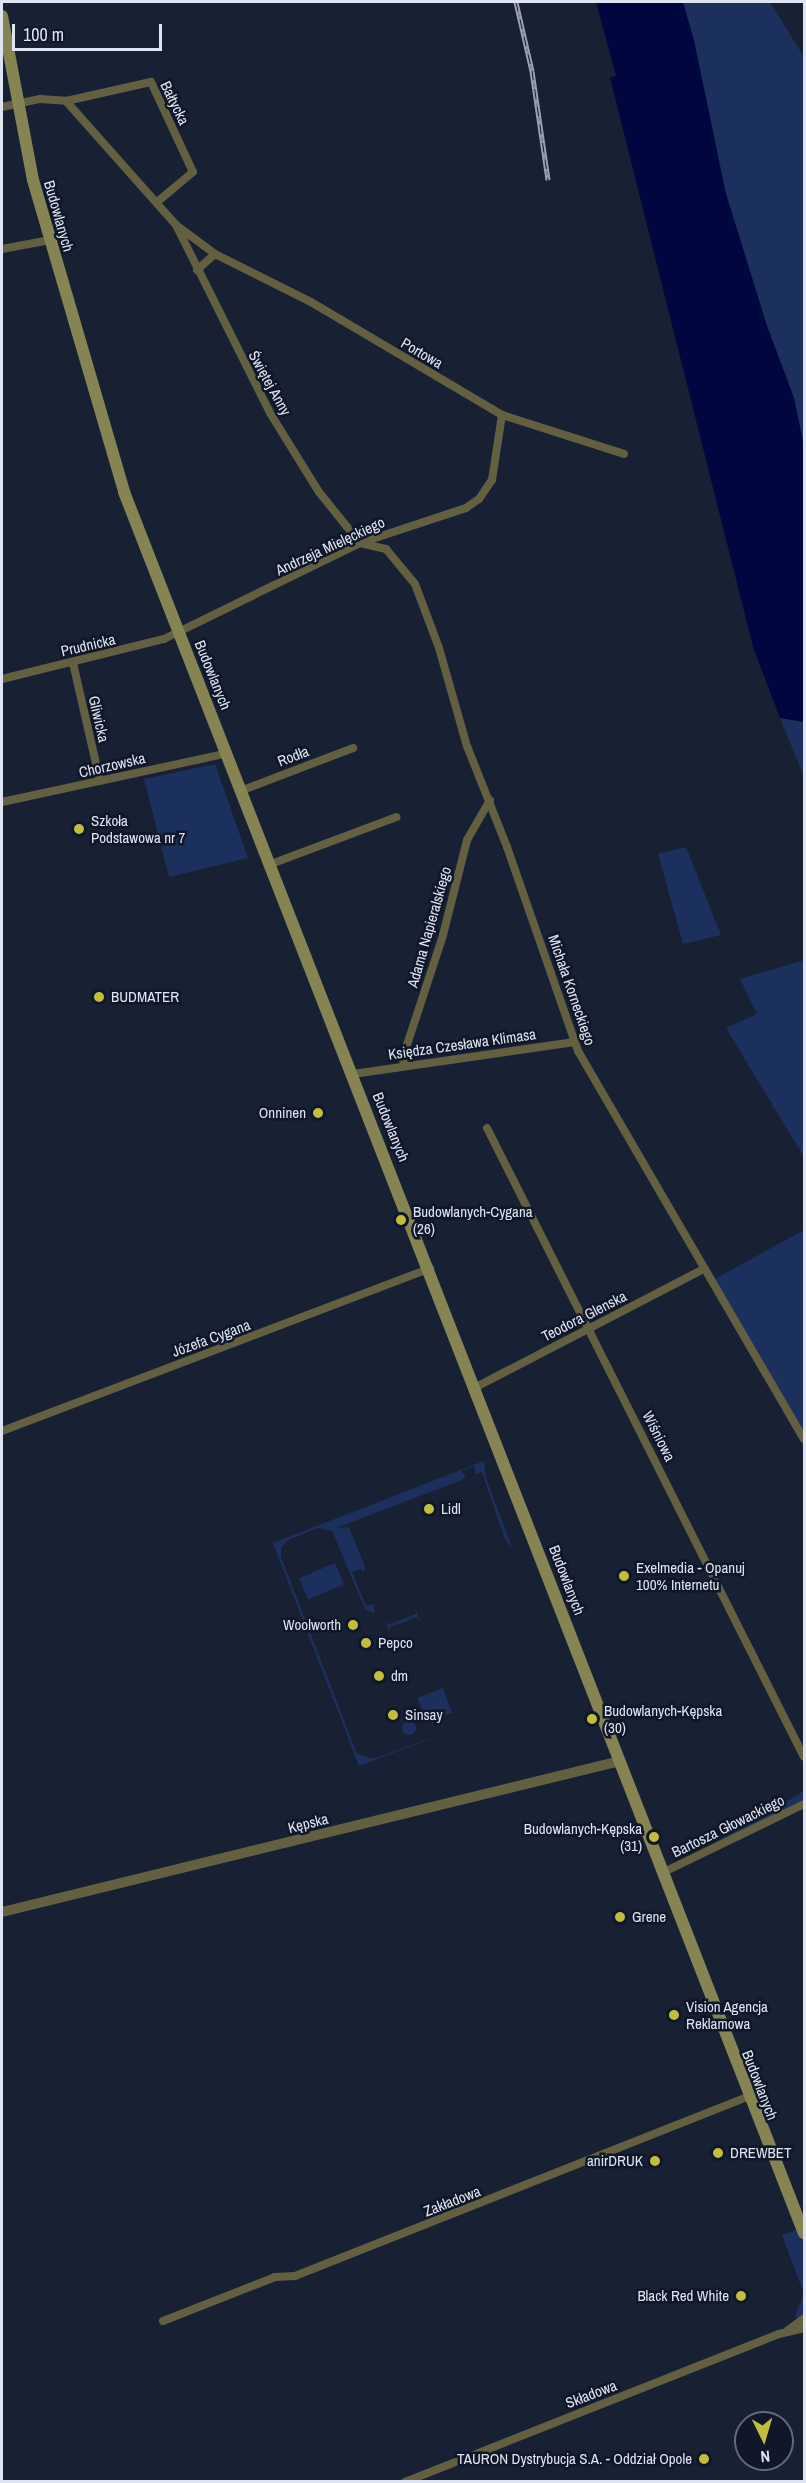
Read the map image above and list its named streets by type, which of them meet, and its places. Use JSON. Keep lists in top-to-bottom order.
{
  "streets": {
    "main road": ["Budowlanych"],
    "street": [
      "Bałtycka",
      "Portowa",
      "Świętej Anny",
      "Andrzeja Mielęckiego",
      "Prudnicka",
      "Gliwicka",
      "Rodła",
      "Chorzowska",
      "Adama Napieralskiego",
      "Michała Korneckiego",
      "Księdza Czesława Klimasa",
      "Teodora Glenska",
      "Józefa Cygana",
      "Wiśniowa",
      "Kępska",
      "Bartosza Głowackiego",
      "Zakładowa",
      "Składowa"
    ]
  },
  "crossings": [
    ["Bałtycka", "Świętej Anny"],
    ["Budowlanych", "Andrzeja Mielęckiego"],
    ["Budowlanych", "Prudnicka"],
    ["Budowlanych", "Rodła"],
    ["Budowlanych", "Chorzowska"],
    ["Budowlanych", "Księdza Czesława Klimasa"],
    ["Budowlanych", "Teodora Glenska"],
    ["Budowlanych", "Józefa Cygana"],
    ["Budowlanych", "Kępska"],
    ["Budowlanych", "Bartosza Głowackiego"],
    ["Budowlanych", "Zakładowa"],
    ["Portowa", "Świętej Anny"],
    ["Portowa", "Andrzeja Mielęckiego"],
    ["Świętej Anny", "Andrzeja Mielęckiego"],
    ["Świętej Anny", "Michała Korneckiego"],
    ["Andrzeja Mielęckiego", "Prudnicka"],
    ["Andrzeja Mielęckiego", "Michała Korneckiego"],
    ["Prudnicka", "Gliwicka"],
    ["Gliwicka", "Chorzowska"],
    ["Adama Napieralskiego", "Michała Korneckiego"],
    ["Adama Napieralskiego", "Księdza Czesława Klimasa"],
    ["Michała Korneckiego", "Księdza Czesława Klimasa"],
    ["Michała Korneckiego", "Teodora Glenska"],
    ["Teodora Glenska", "Wiśniowa"]
  ],
  "places": [
    "Szkoła Podstawowa nr 7",
    "BUDMATER",
    "Onninen",
    "Budowlanych-Cygana (26)",
    "Lidl",
    "Exelmedia - Opanuj 100% Internetu",
    "Woolworth",
    "Pepco",
    "dm",
    "Sinsay",
    "Budowlanych-Kępska (30)",
    "Budowlanych-Kępska (31)",
    "Grene",
    "Vision Agencja Reklamowa",
    "DREWBET",
    "anirDRUK",
    "Black Red White",
    "TAURON Dystrybucja S.A. - Oddział Opole"
  ],
  "scale_bar": "100 m",
  "north": "bottom"
}
